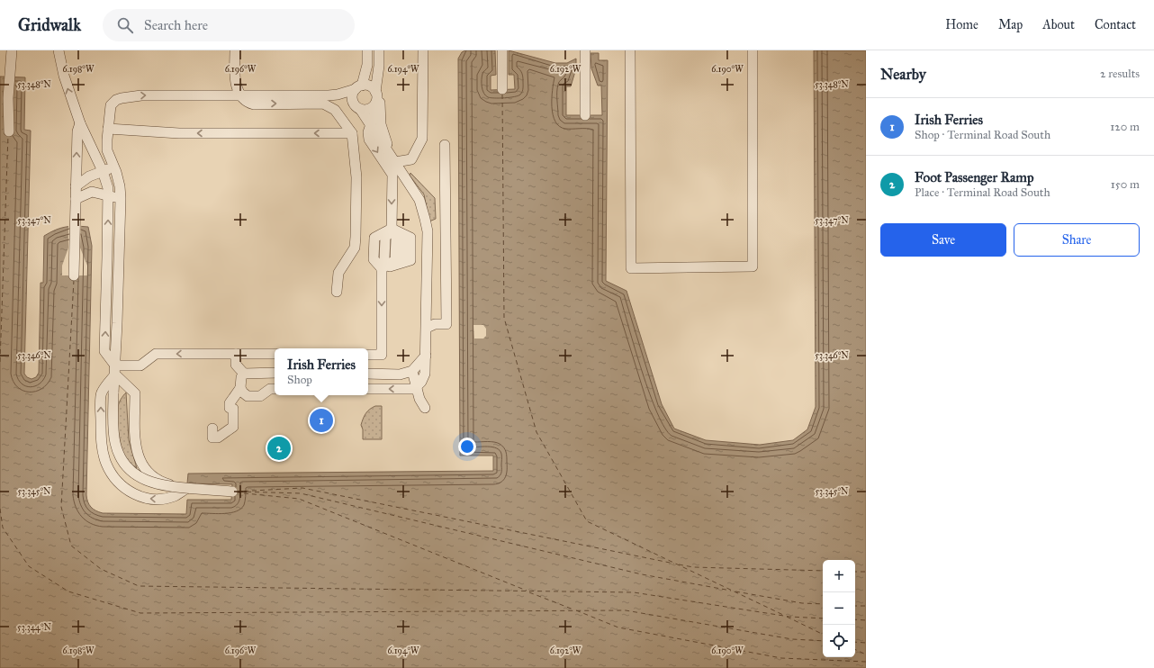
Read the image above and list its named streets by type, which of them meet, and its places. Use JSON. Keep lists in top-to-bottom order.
{
  "page": {
    "header": "Gridwalk",
    "search": "Search here",
    "nav": [
      "Home",
      "Map",
      "About",
      "Contact"
    ],
    "heading": ["Nearby", "2 results"],
    "list": [
      {
        "mark": "1",
        "name": "Irish Ferries",
        "note": "Shop · Terminal Road South",
        "value": "120 m"
      },
      {
        "mark": "2",
        "name": "Foot Passenger Ramp",
        "note": "Place · Terminal Road South",
        "value": "150 m"
      }
    ],
    "buttons": ["Save", "Share"],
    "popup": ["Irish Ferries", "Shop"],
    "pins": ["1", "2"],
    "map_buttons": ["+", "−"]
  },
  "coordinates": [
    "6.198°W",
    "6.196°W",
    "6.194°W",
    "6.192°W",
    "6.190°W",
    "53.348°N",
    "53.347°N",
    "53.346°N",
    "53.345°N",
    "53.344°N"
  ]
}
